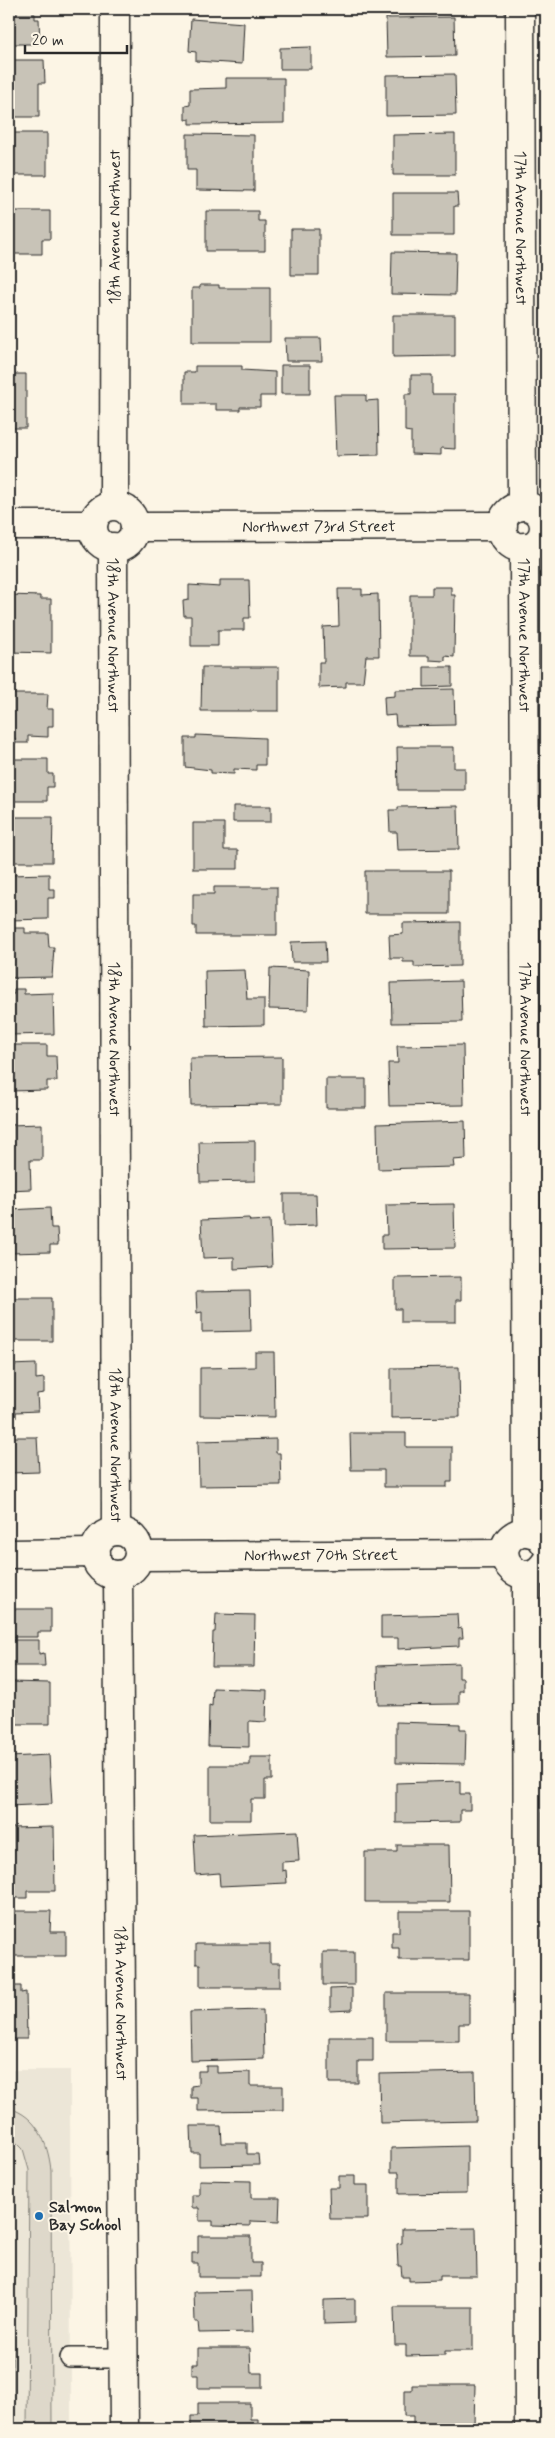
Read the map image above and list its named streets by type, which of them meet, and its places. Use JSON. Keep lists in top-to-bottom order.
{
  "streets": {
    "street": [
      "18th Avenue Northwest",
      "17th Avenue Northwest",
      "Northwest 73rd Street",
      "Northwest 70th Street"
    ]
  },
  "crossings": [
    ["18th Avenue Northwest", "Northwest 73rd Street"],
    ["18th Avenue Northwest", "Northwest 70th Street"],
    ["17th Avenue Northwest", "Northwest 73rd Street"]
  ],
  "places": ["Salmon Bay School"],
  "scale_bar": "20 m"
}
